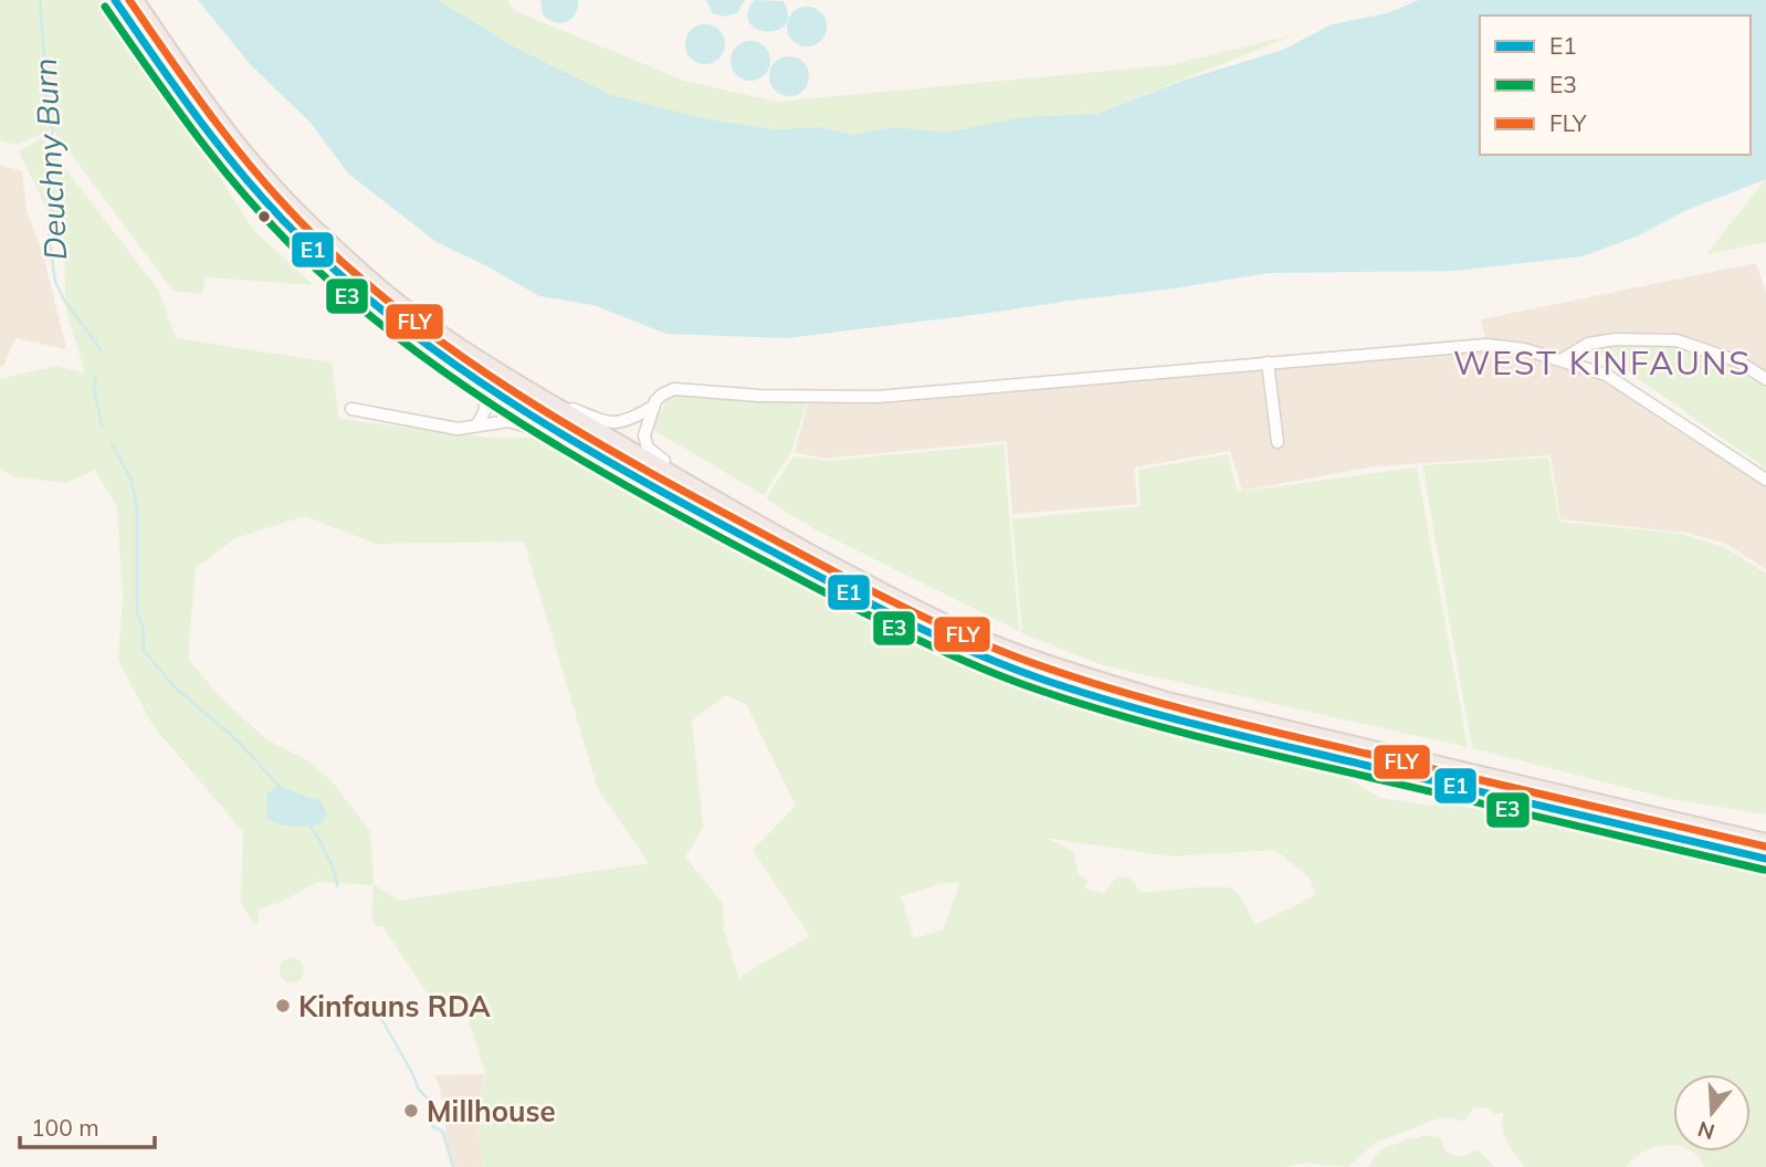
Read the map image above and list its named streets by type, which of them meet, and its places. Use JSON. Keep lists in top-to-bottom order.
{
  "districts": ["WEST KINFAUNS"],
  "water": ["Deuchny Burn"],
  "places": ["Kinfauns RDA", "Millhouse"],
  "lines": ["transit line E1", "transit line FLY", "transit line E3"],
  "legend": ["E1", "E3", "FLY"],
  "scale_bar": "100 m",
  "north": "bottom"
}
